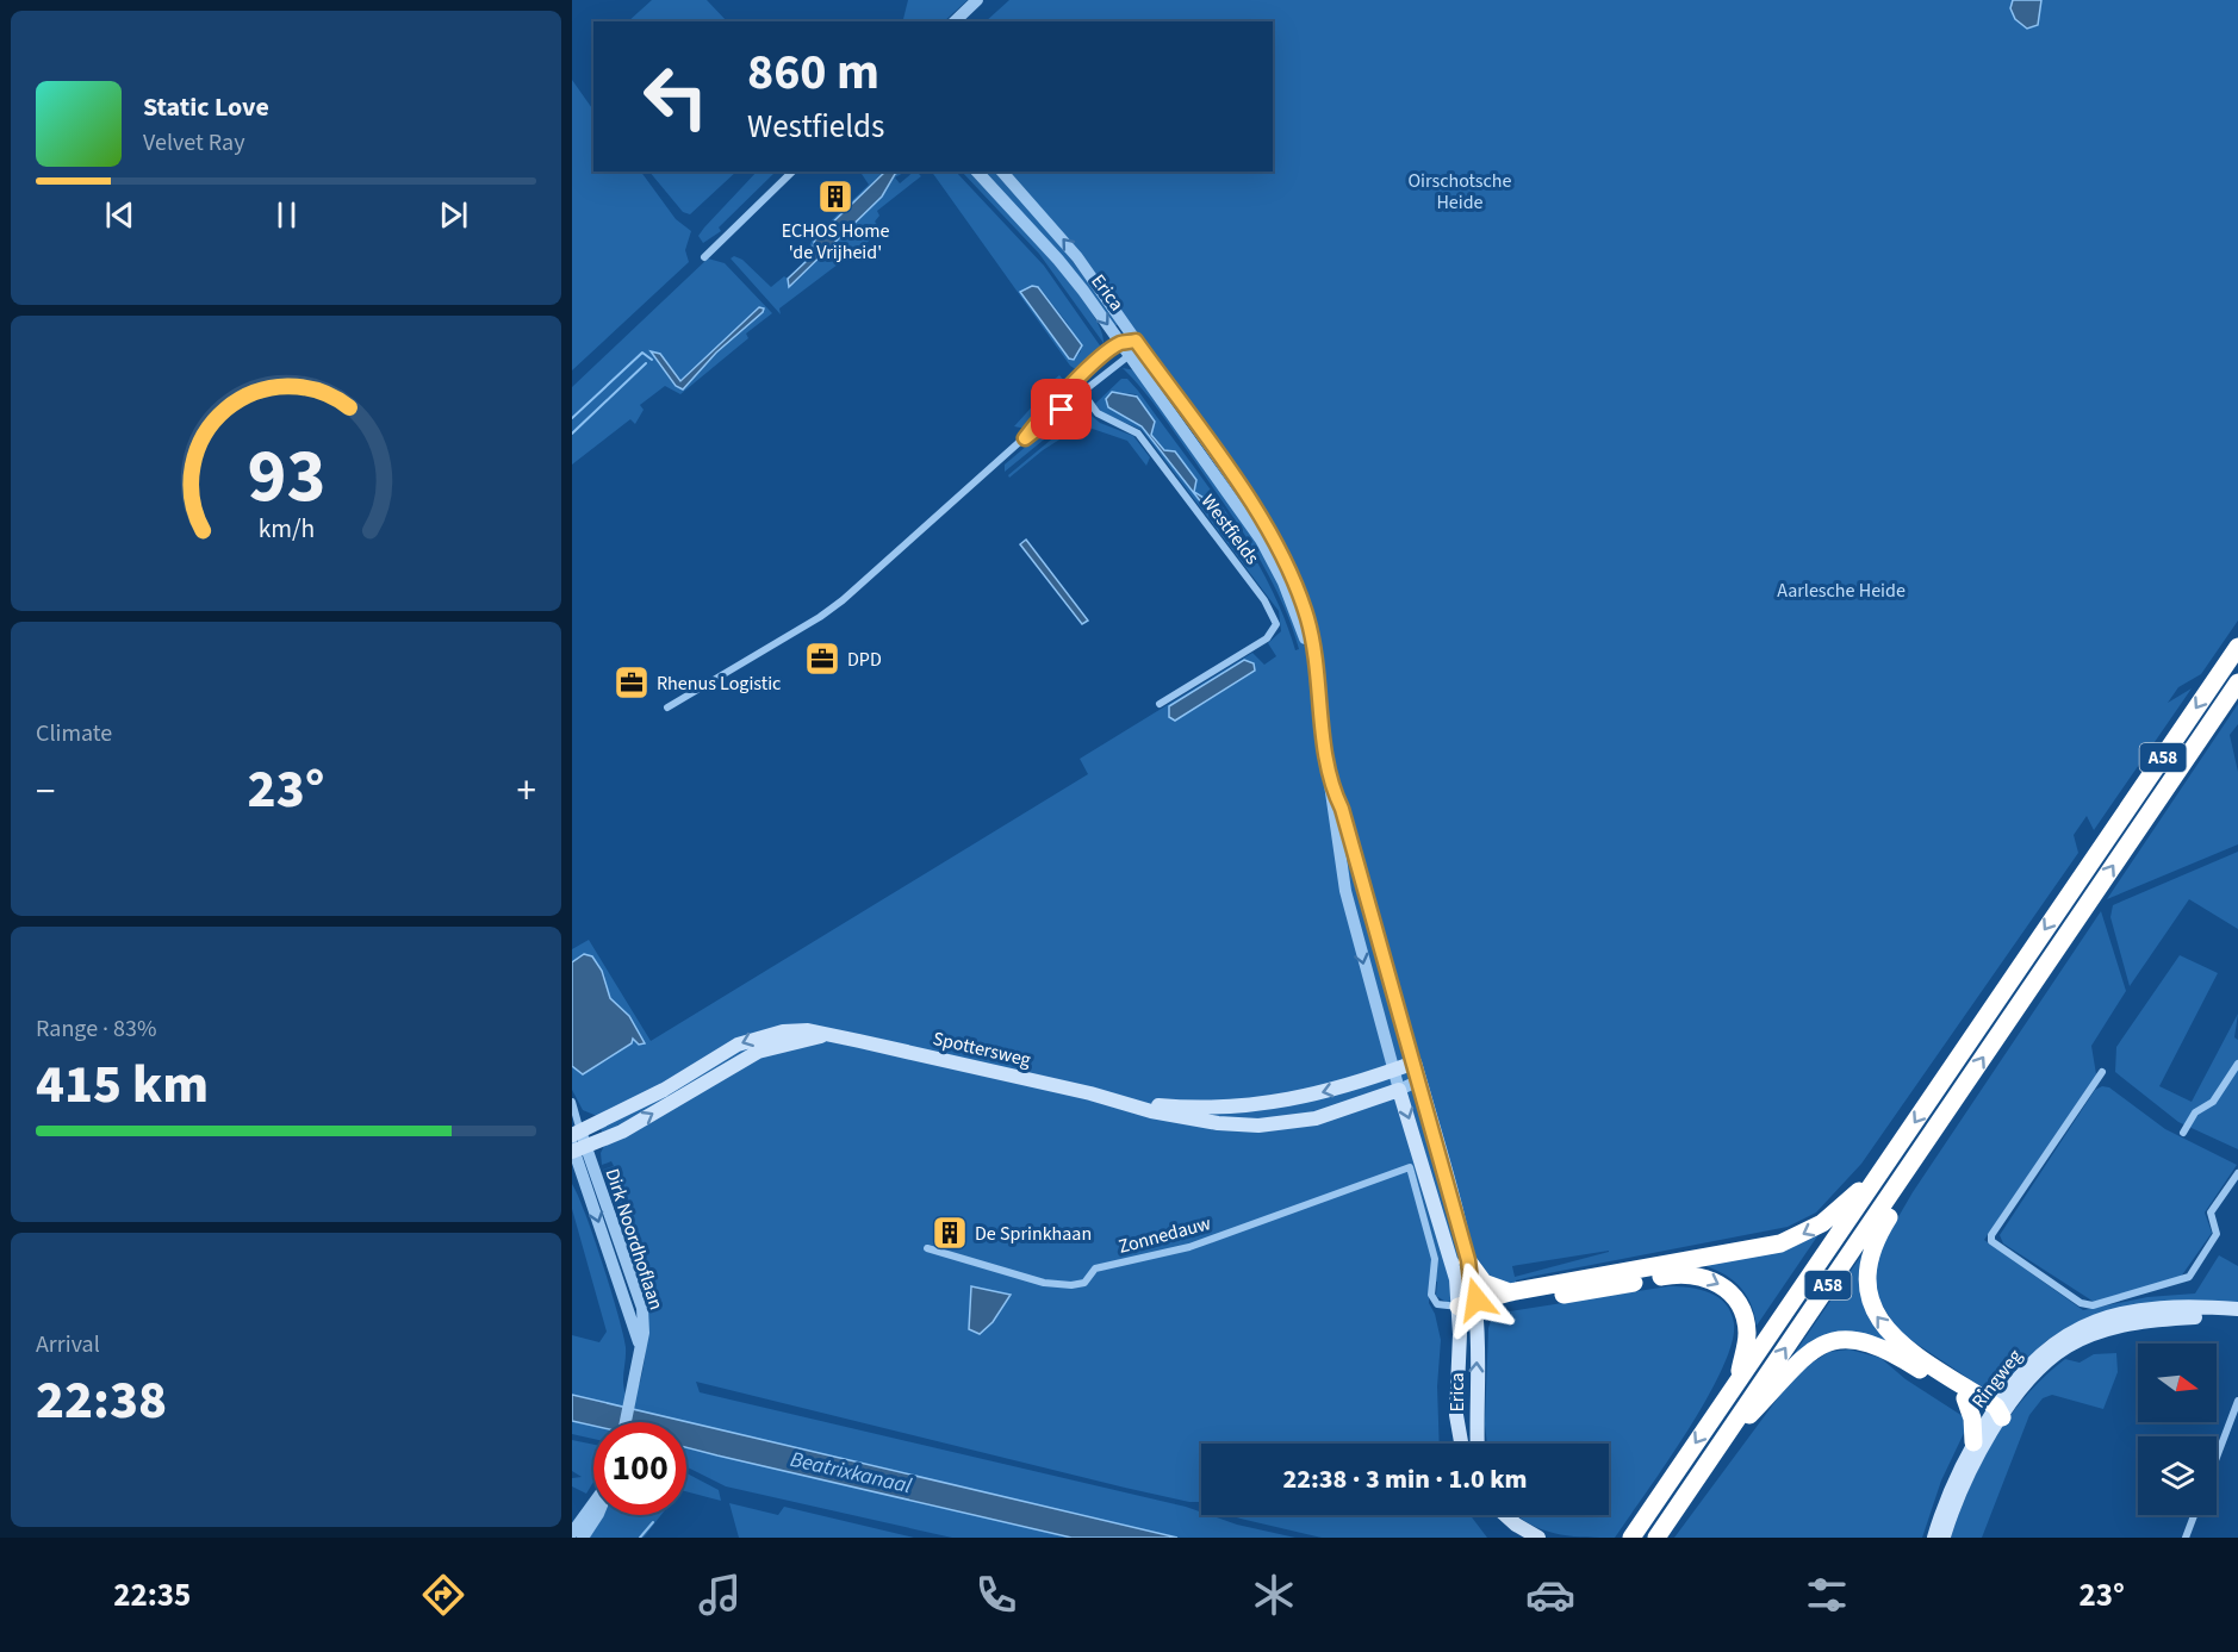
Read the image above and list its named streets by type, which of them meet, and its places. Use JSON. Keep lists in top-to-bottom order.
{
  "streets": {
    "highway": ["A58"],
    "main road": ["Erica", "Spottersweg", "Ringweg"],
    "street": ["Westfields", "Zonnedauw", "Dirk Noordhoflaan"]
  },
  "crossings": [
    ["Erica", "A58"],
    ["Erica", "Spottersweg"],
    ["Erica", "Zonnedauw"],
    ["A58", "Zonnedauw"],
    ["A58", "Ringweg"],
    ["Spottersweg", "Dirk Noordhoflaan"]
  ],
  "water": ["Beatrixkanaal"],
  "parks": ["Oirschotsche Heide", "Aarlesche Heide"],
  "places": {
    "building": ["ECHOS Home 'de Vrijheid'", "De Sprinkhaan"],
    "office": ["DPD", "Rhenus Logistic"]
  },
  "north": "right",
  "page": {
    "turn": ["860 m", "Westfields"],
    "song": ["Static Love", "Velvet Ray"],
    "tile": [
      "Climate",
      ["Range · 83%", "415 km"],
      ["Arrival", "22:38"]
    ],
    "heat": ["−", "23°", "+"],
    "limit": "100",
    "trip": "22:38 · 3 min · 1.0 km",
    "tabs": ["22:35", "23°"],
    "gauge": ["93", "km/h"]
  }
}
